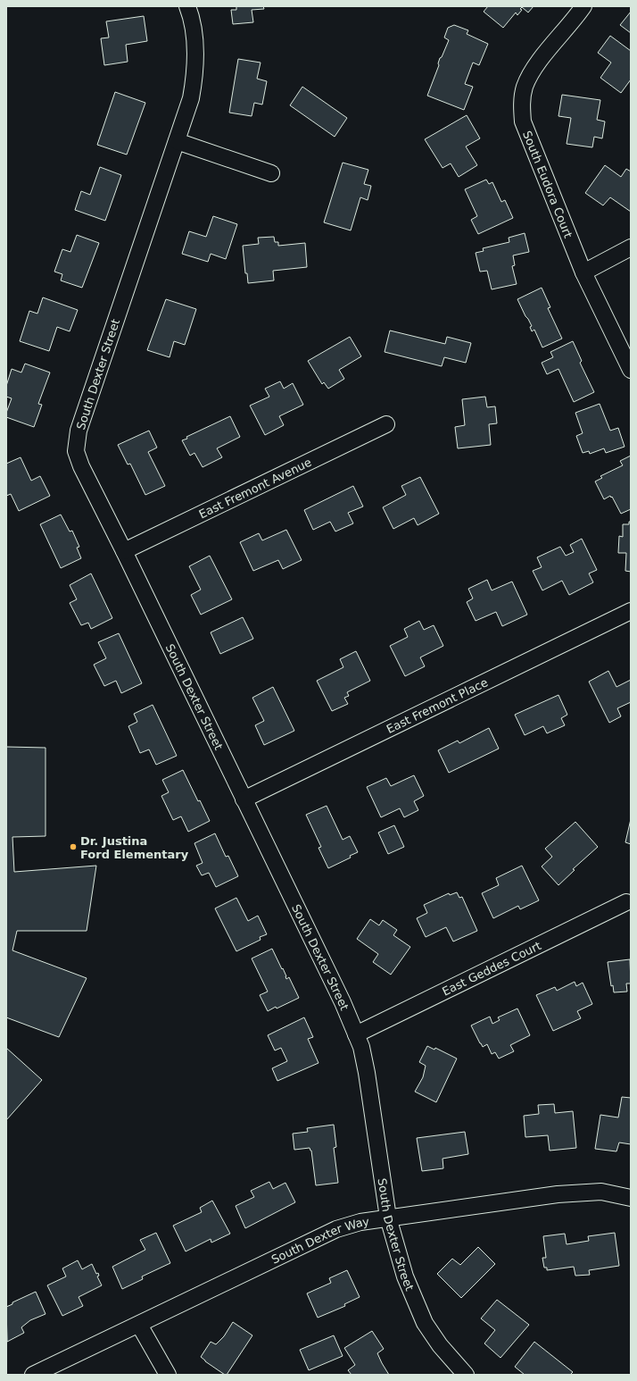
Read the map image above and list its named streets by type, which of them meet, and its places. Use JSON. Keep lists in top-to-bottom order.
{
  "streets": {
    "street": [
      "South Eudora Court",
      "South Dexter Street",
      "East Fremont Avenue",
      "East Fremont Place",
      "East Geddes Court",
      "South Dexter Way"
    ]
  },
  "crossings": [
    ["South Dexter Street", "East Fremont Avenue"],
    ["South Dexter Street", "East Fremont Place"],
    ["South Dexter Street", "East Geddes Court"],
    ["South Dexter Street", "South Dexter Way"]
  ],
  "places": ["Dr. Justina Ford Elementary"]
}
